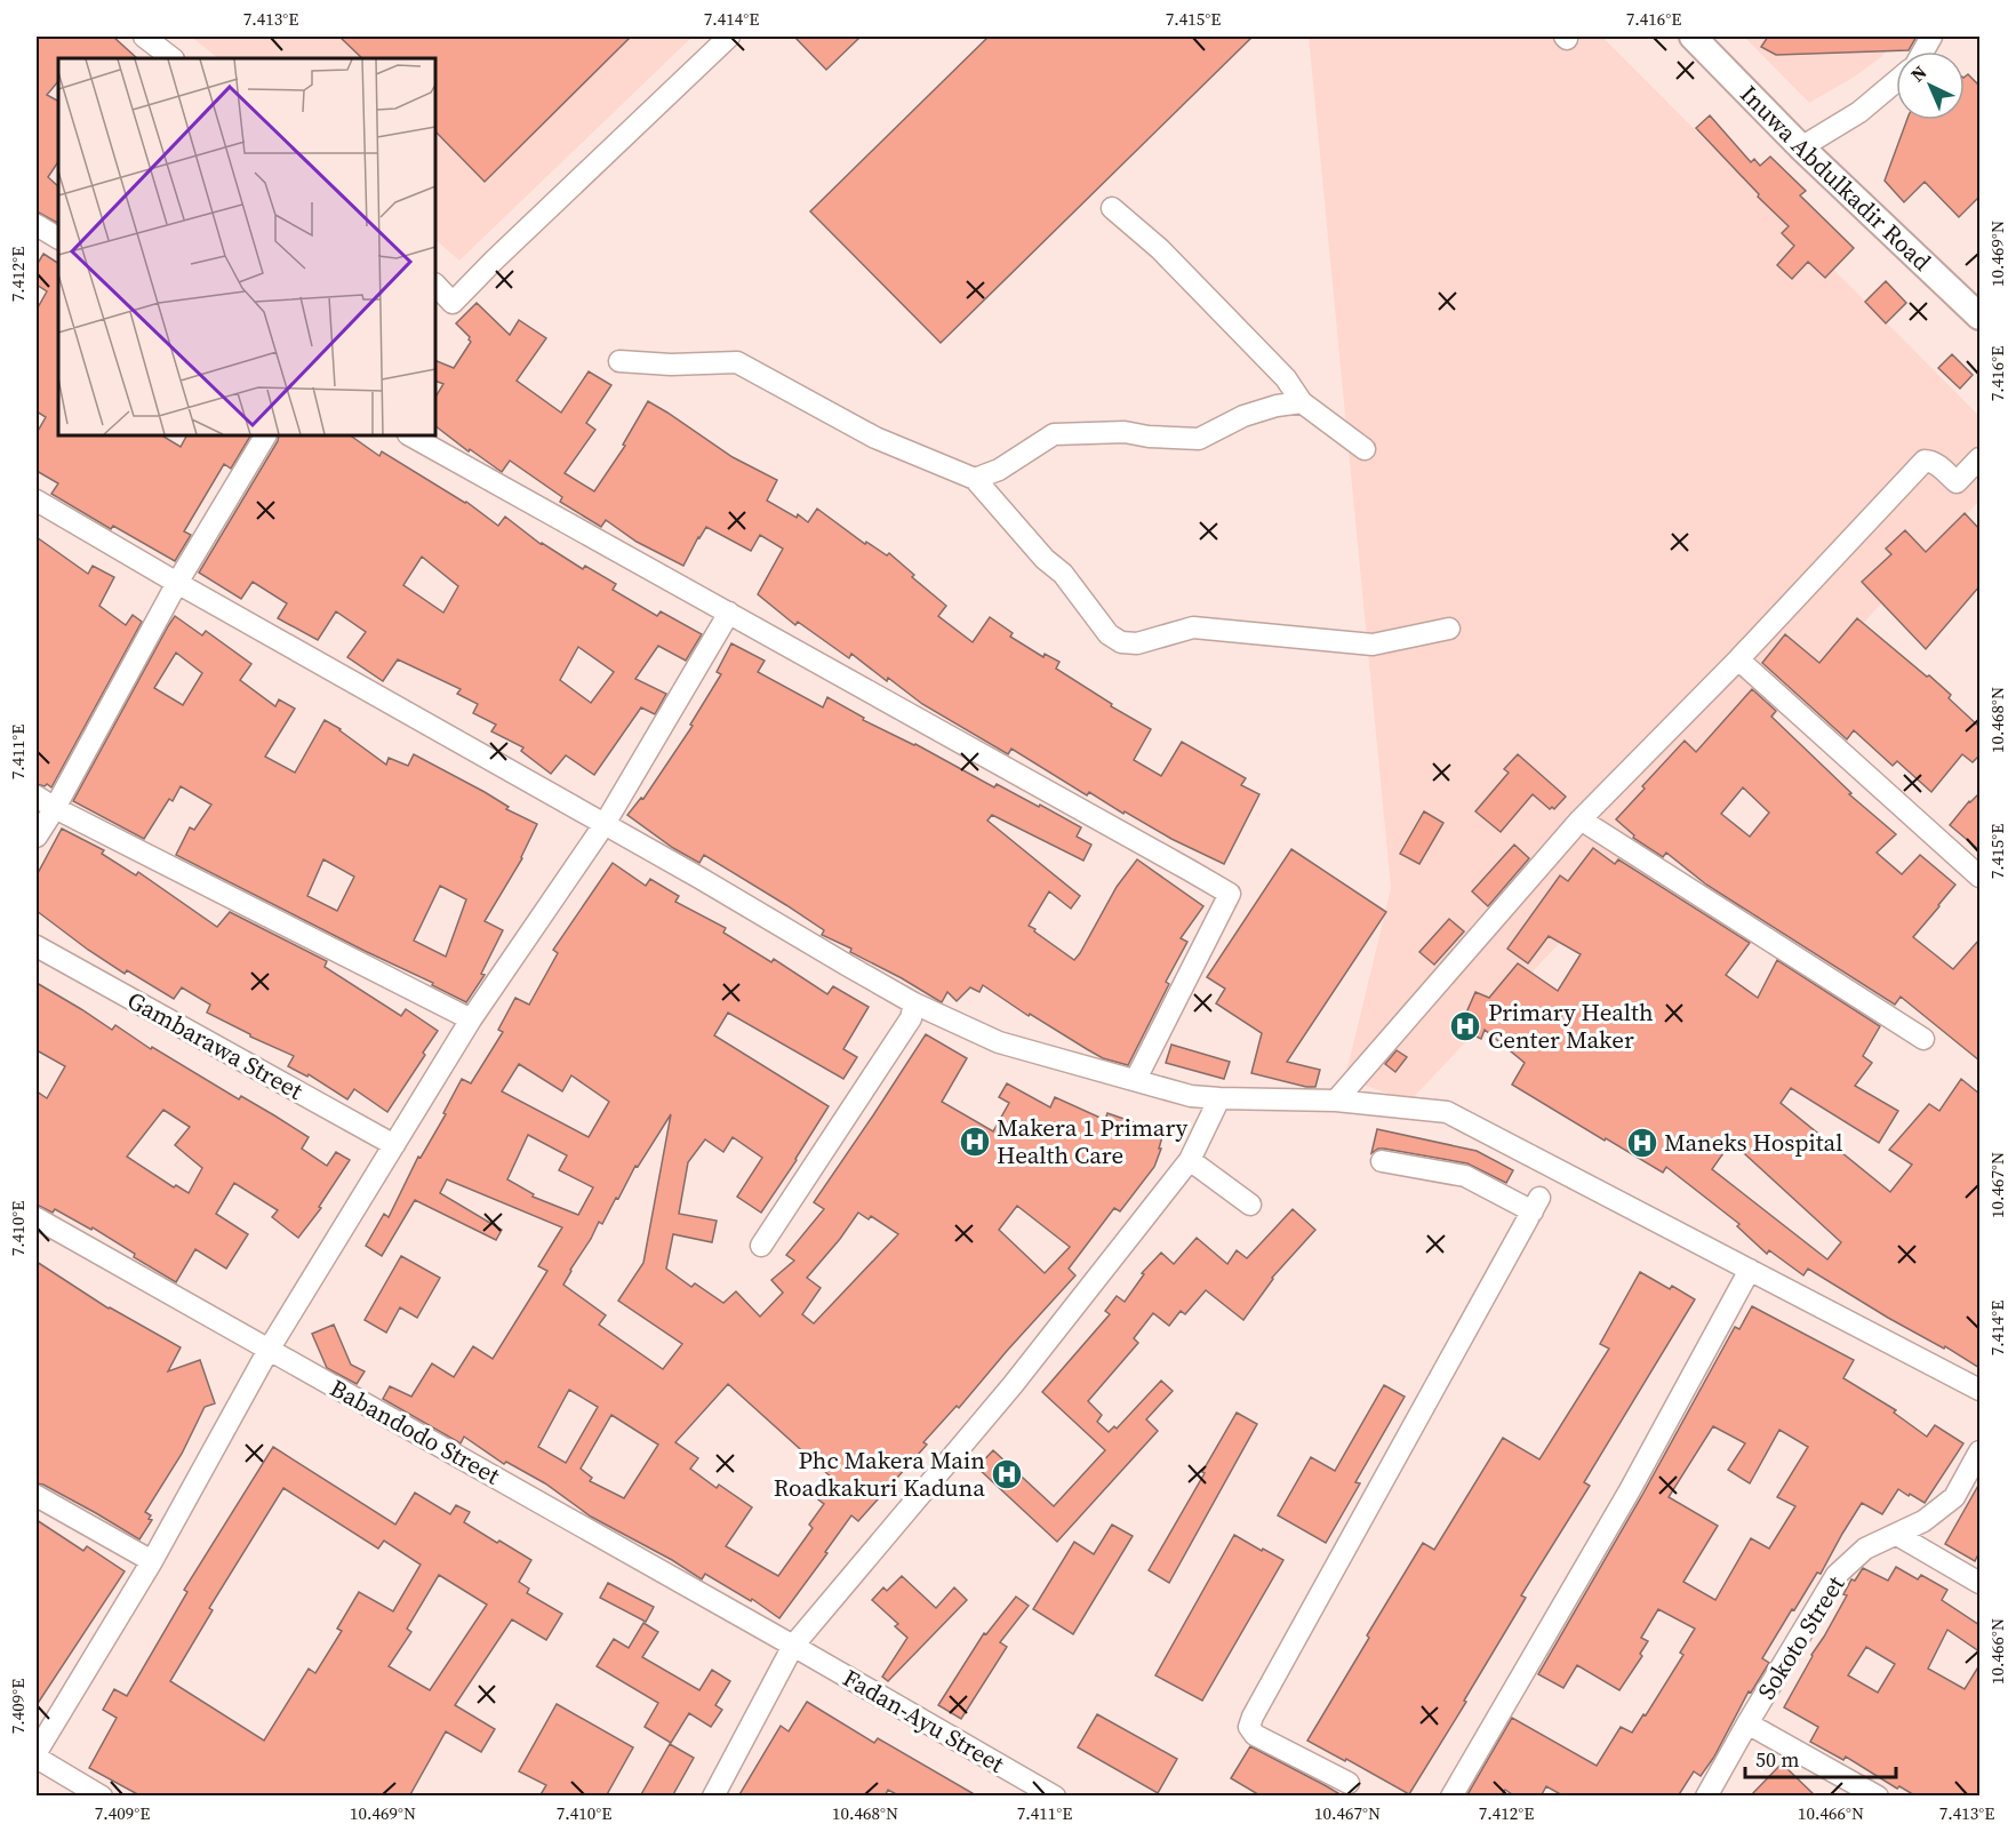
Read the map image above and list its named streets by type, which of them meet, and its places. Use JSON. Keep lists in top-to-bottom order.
{
  "streets": {
    "main road": ["Inuwa Abdulkadir Road"],
    "street": [
      "Gambarawa Street",
      "Babandodo Street",
      "Sokoto Street",
      "Fadan-Ayu Street"
    ]
  },
  "crossings": [
    ["Babandodo Street", "Fadan-Ayu Street"]
  ],
  "places": {
    "hospital": [
      "Primary Health Center Maker",
      "Makera 1 Primary Health Care",
      "Maneks Hospital",
      "Phc Makera Main Roadkakuri Kaduna"
    ]
  },
  "scale_bar": "50 m",
  "north": "top left",
  "coordinates": [
    "7.413°E",
    "7.414°E",
    "7.415°E",
    "7.416°E",
    "10.469°N",
    "7.412°E",
    "10.468°N",
    "7.411°E",
    "10.467°N",
    "7.410°E",
    "10.466°N",
    "7.409°E"
  ]
}
